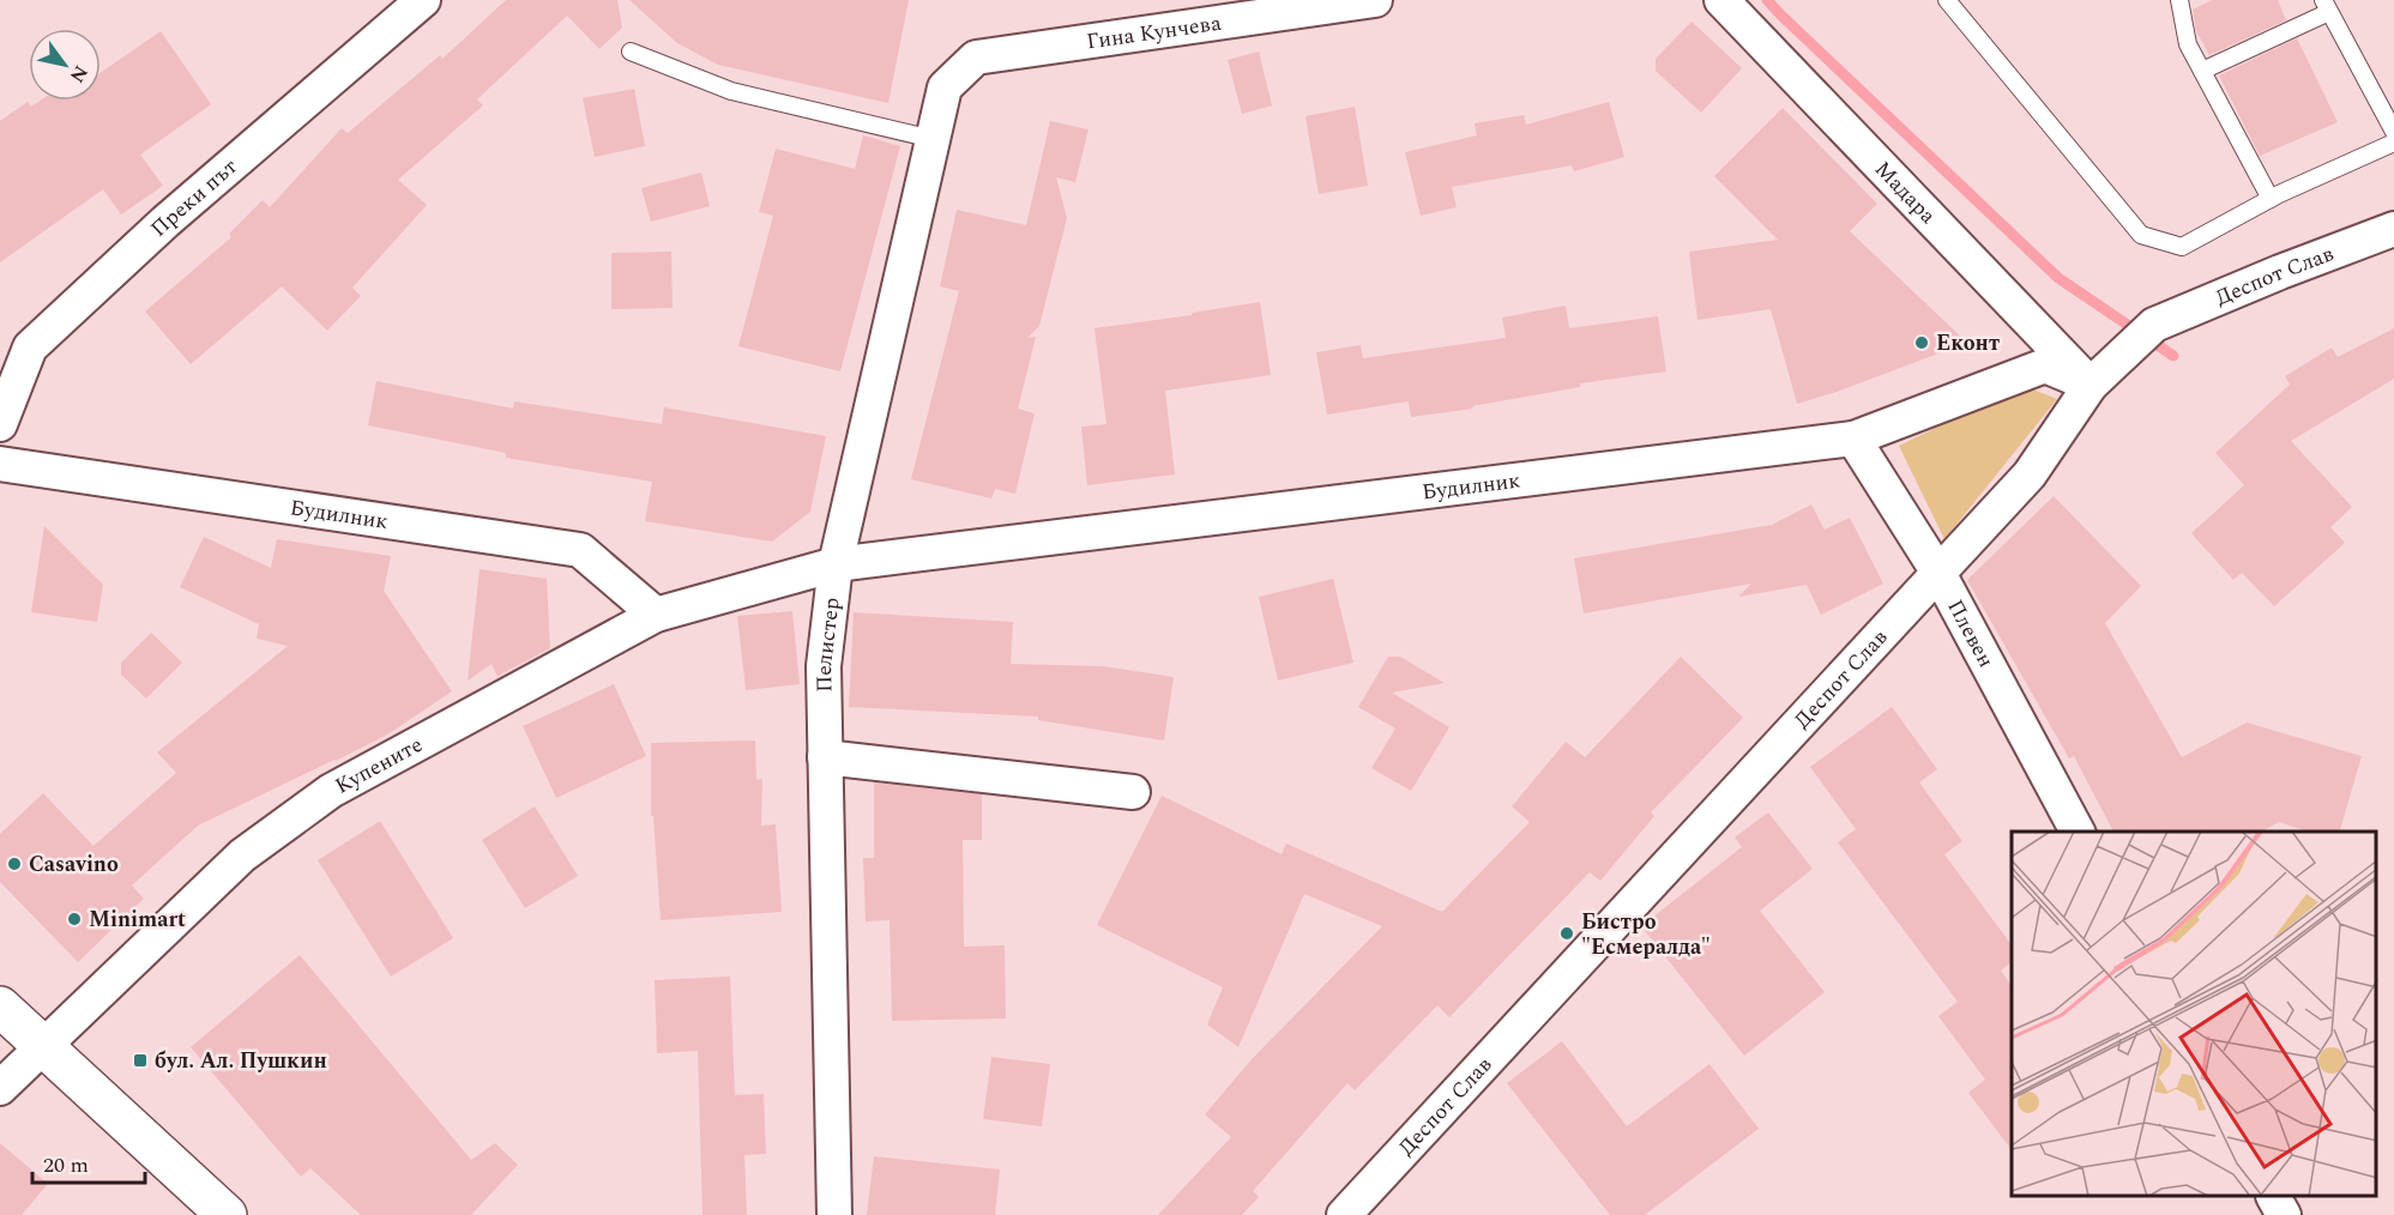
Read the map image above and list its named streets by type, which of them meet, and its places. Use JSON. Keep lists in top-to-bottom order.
{
  "streets": {
    "street": [
      "Гина Кунчева",
      "Мадара",
      "Преки път",
      "Деспот Слав",
      "Будилник",
      "Плевен",
      "Пелистер",
      "Купените"
    ]
  },
  "crossings": [
    ["Гина Кунчева", "Пелистер"],
    ["Мадара", "Деспот Слав"],
    ["Мадара", "Будилник"],
    ["Деспот Слав", "Будилник"],
    ["Деспот Слав", "Плевен"],
    ["Будилник", "Плевен"],
    ["Будилник", "Пелистер"],
    ["Будилник", "Купените"],
    ["Пелистер", "Купените"]
  ],
  "places": {
    "other": [
      "Еконт",
      "Casavino",
      "Minimart",
      "Бистро \"Есмералда\""
    ],
    "transit": ["бул. Ал. Пушкин"]
  },
  "scale_bar": "20 m",
  "north": "bottom right"
}
